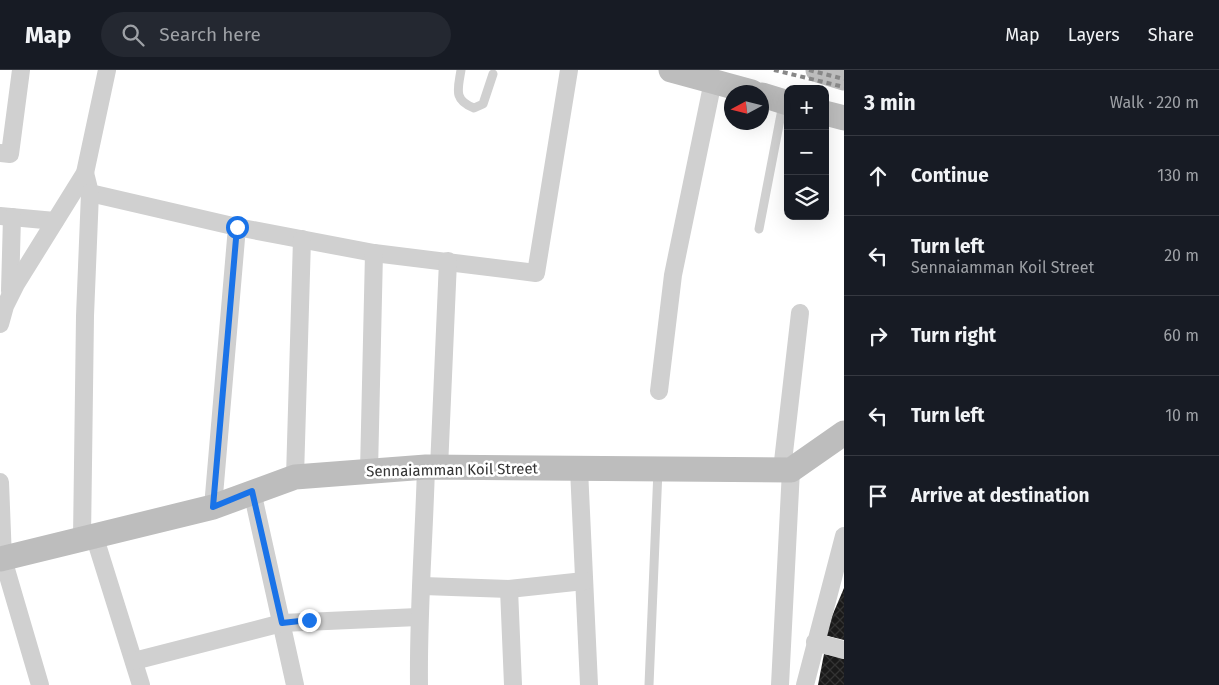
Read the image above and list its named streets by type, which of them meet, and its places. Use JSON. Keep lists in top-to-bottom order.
{
  "streets": {
    "street": ["Sennaiamman Koil Street"]
  },
  "north": "left",
  "page": {
    "header": "Map",
    "search": "Search here",
    "nav": ["Map", "Layers", "Share"],
    "heading": ["3 min", "Walk · 220 m"],
    "map_buttons": ["+", "−"],
    "list": [
      ["Continue", "130 m"],
      ["Turn left", "Sennaiamman Koil Street", "20 m"],
      ["Turn right", "60 m"],
      ["Turn left", "10 m"],
      "Arrive at destination"
    ]
  }
}
